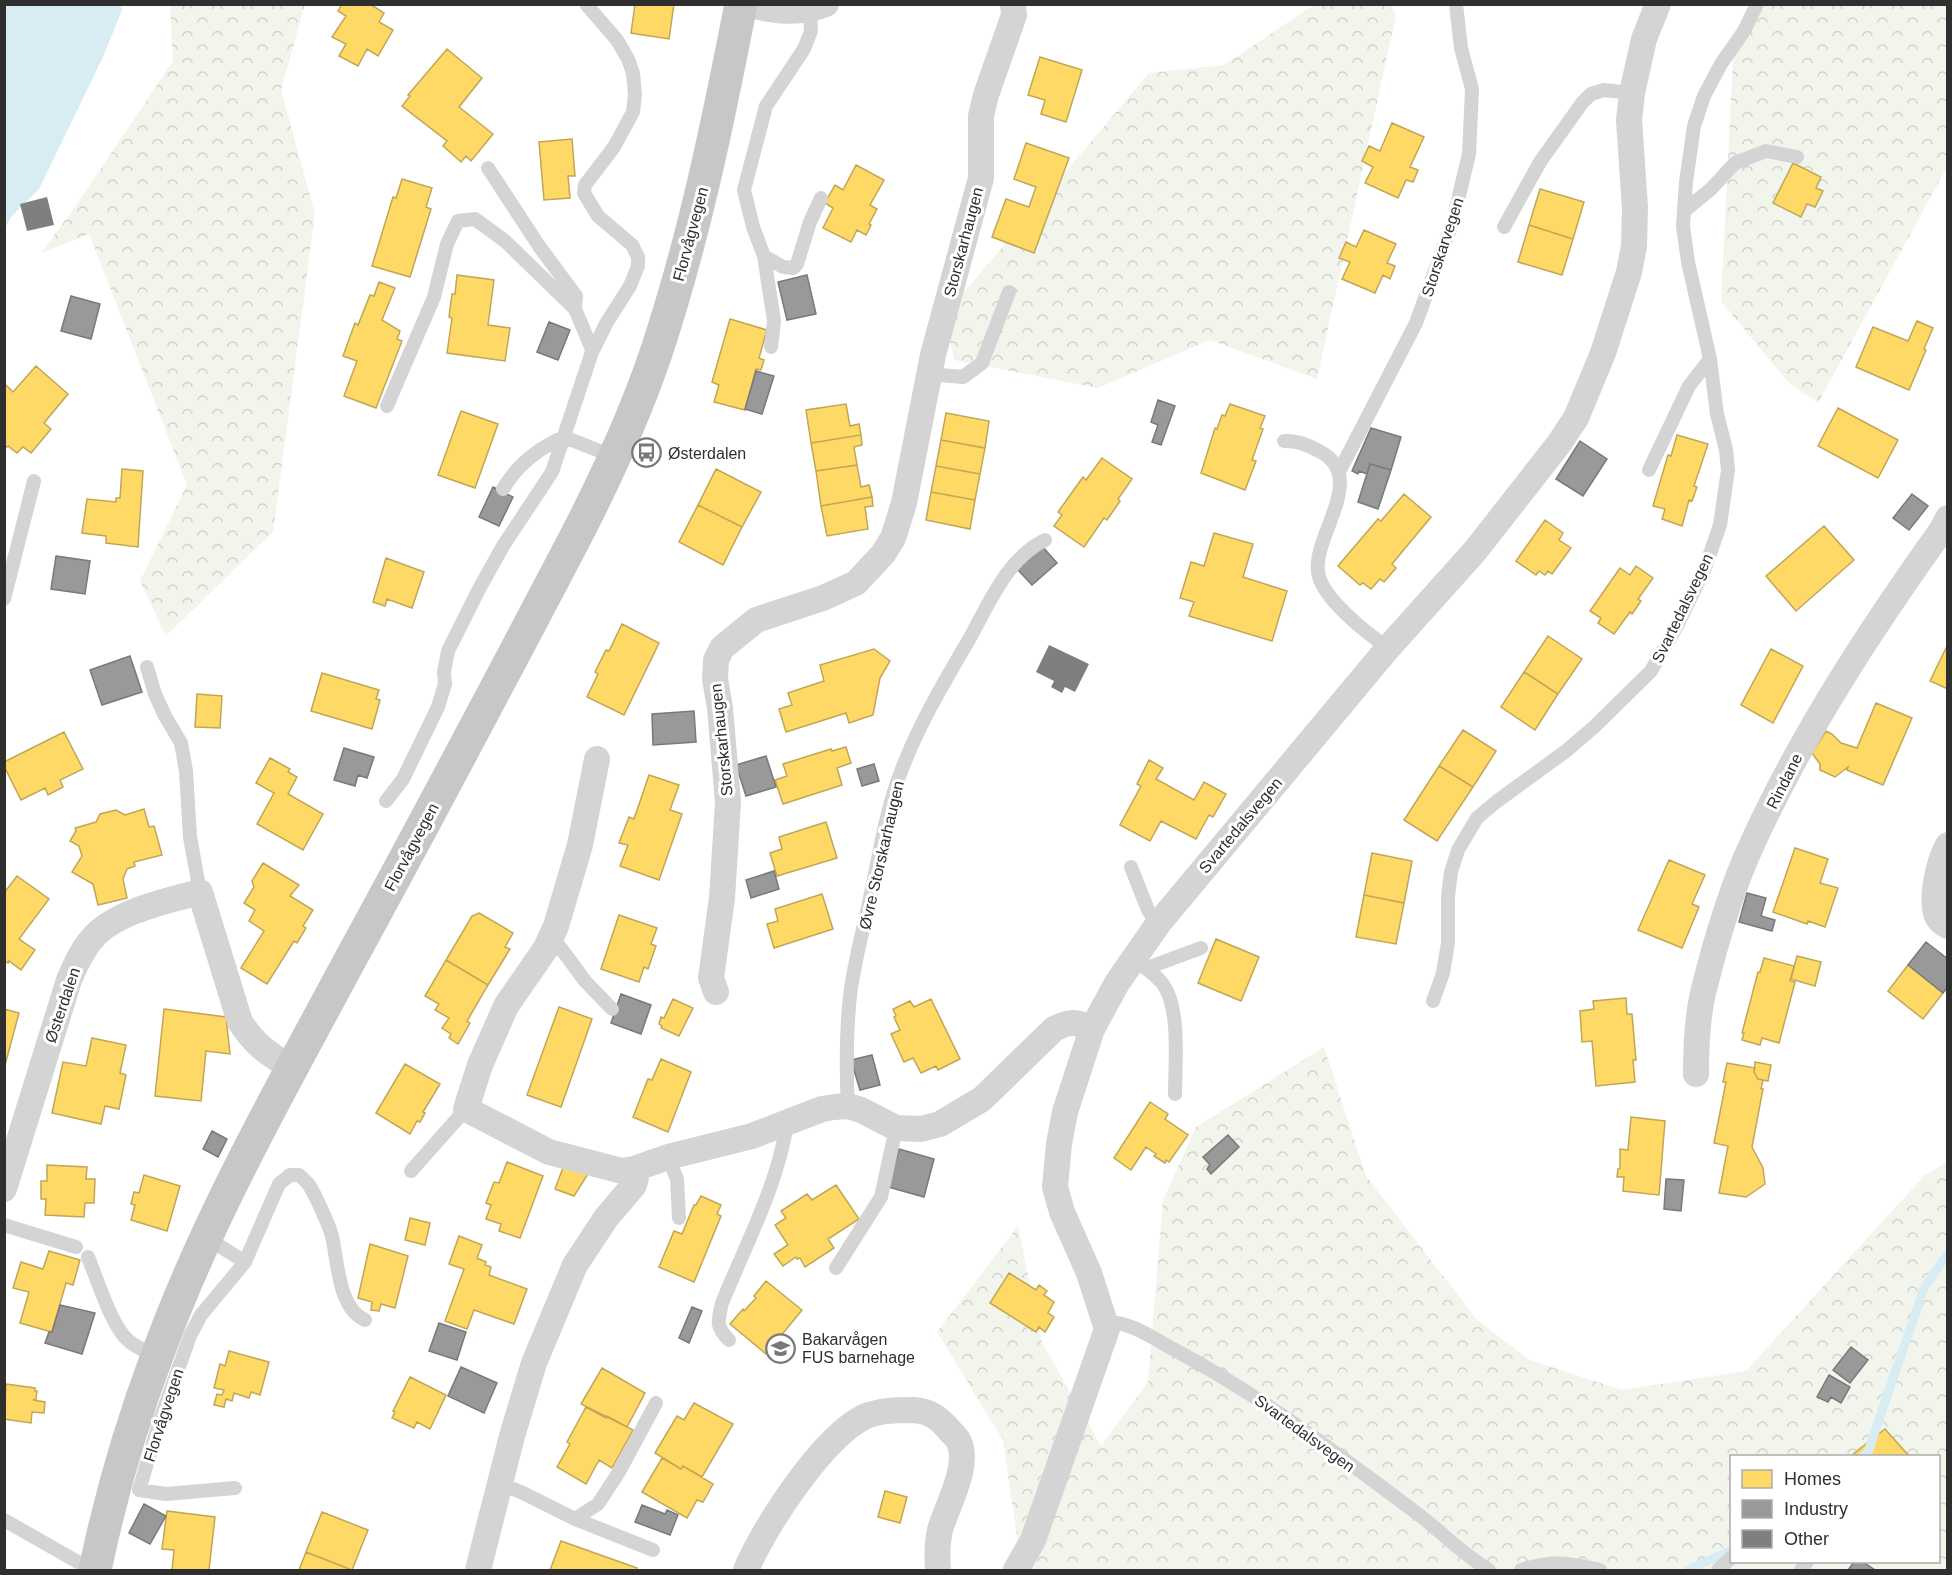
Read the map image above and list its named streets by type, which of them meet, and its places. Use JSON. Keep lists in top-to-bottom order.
{
  "streets": {
    "main road": ["Florvågvegen"],
    "street": [
      "Storskarhaugen",
      "Svartedalsvegen",
      "Rindane",
      "Østerdalen"
    ],
    "lane": ["Storskarvegen", "Øvre Storskarhaugen"]
  },
  "crossings": [
    ["Storskarvegen", "Svartedalsvegen"]
  ],
  "places": {
    "bus stop": ["Østerdalen"],
    "school or university": ["Bakarvågen FUS barnehage"]
  },
  "legend": ["Homes", "Industry", "Other"]
}
